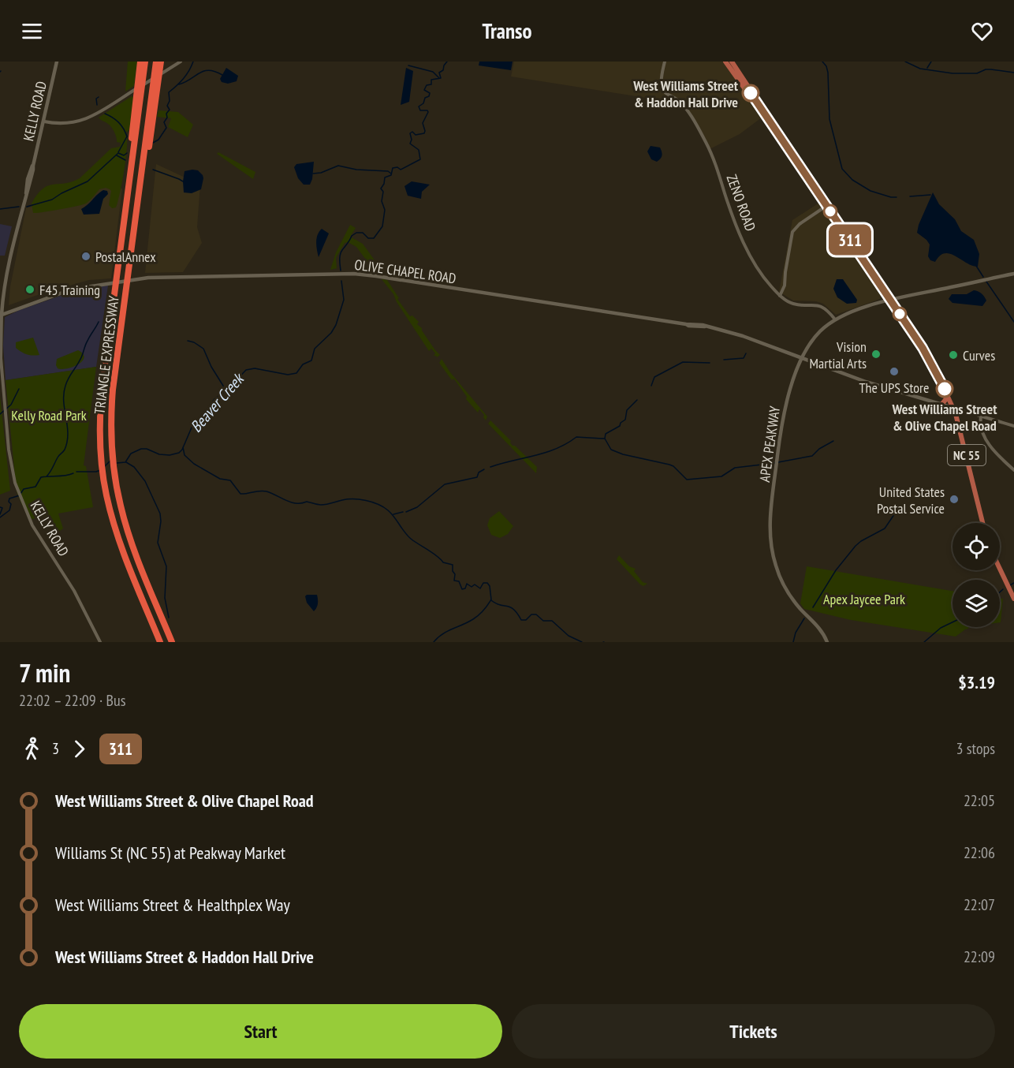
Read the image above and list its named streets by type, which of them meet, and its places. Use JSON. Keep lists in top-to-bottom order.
{
  "streets": {
    "highway": ["TRIANGLE EXPRESSWAY"],
    "main road": [
      "KELLY ROAD",
      "OLIVE CHAPEL ROAD",
      "APEX PEAKWAY",
      "NC 55"
    ],
    "street": ["ZENO ROAD"]
  },
  "crossings": [
    ["KELLY ROAD", "OLIVE CHAPEL ROAD"],
    ["ZENO ROAD", "APEX PEAKWAY"],
    ["OLIVE CHAPEL ROAD", "APEX PEAKWAY"],
    ["OLIVE CHAPEL ROAD", "NC 55"],
    ["APEX PEAKWAY", "NC 55"]
  ],
  "water": ["Beaver Creek"],
  "parks": ["Kelly Road Park", "Apex Jaycee Park"],
  "places": [
    "West Williams Street & Haddon Hall Drive",
    "PostalAnnex",
    "F45 Training",
    "Vision Martial Arts",
    "Curves",
    "The UPS Store",
    "West Williams Street & Olive Chapel Road",
    "United States Postal Service"
  ],
  "lines": ["bus line 311"],
  "page": {
    "header": "Transo",
    "on_map": "311",
    "heading": ["7 min", "22:02 – 22:09 · Bus", "$3.19"],
    "legs": ["3", "311", "3 stops"],
    "list": [
      {
        "name": "West Williams Street & Olive Chapel Road",
        "value": "22:05"
      },
      {
        "name": "Williams St (NC 55) at Peakway Market",
        "value": "22:06"
      },
      {
        "name": "West Williams Street & Healthplex Way",
        "value": "22:07"
      },
      {
        "name": "West Williams Street & Haddon Hall Drive",
        "value": "22:09"
      }
    ],
    "buttons": ["Start", "Tickets"]
  }
}
